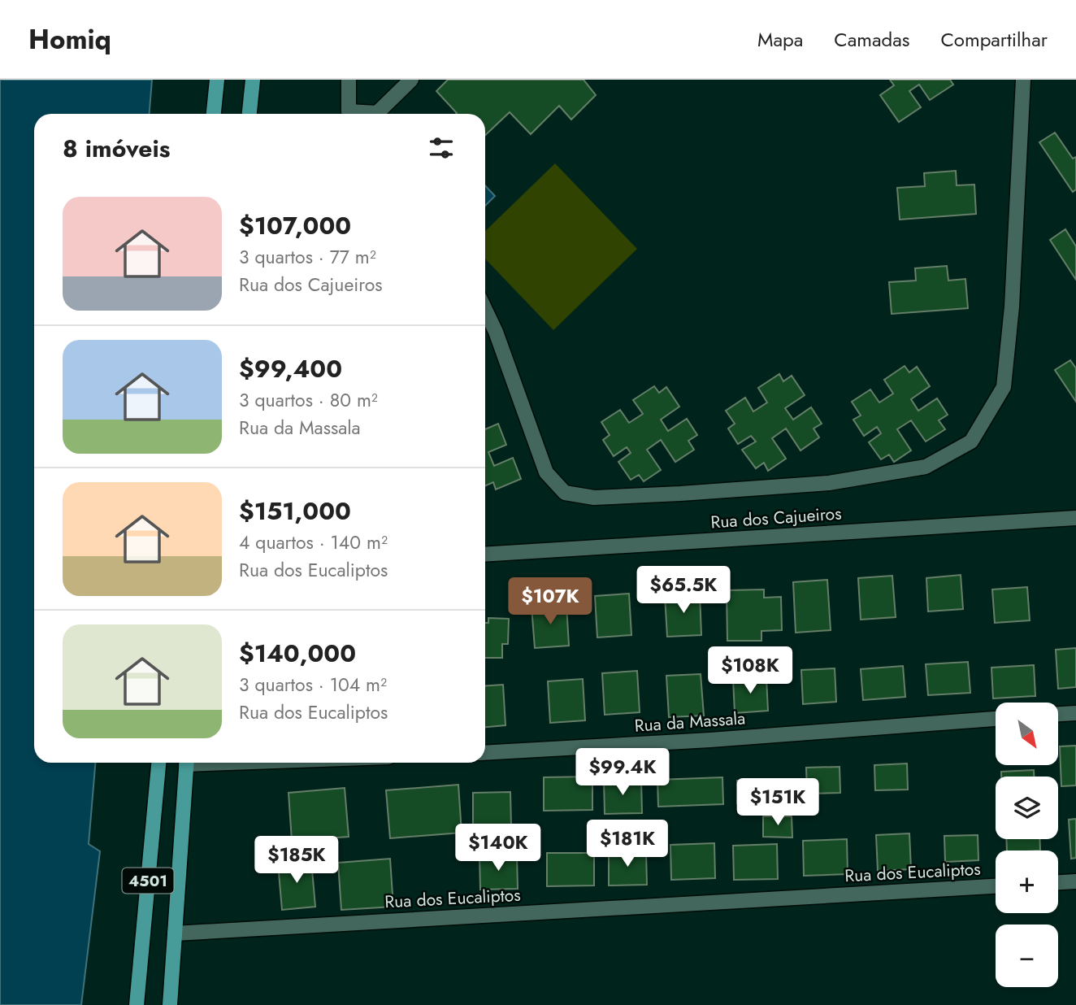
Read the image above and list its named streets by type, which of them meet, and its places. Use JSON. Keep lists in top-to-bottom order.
{
  "streets": {
    "main road": ["4501"],
    "street": ["Rua dos Cajueiros", "Rua da Massala", "Rua dos Eucaliptos"]
  },
  "crossings": [
    ["Rua dos Eucaliptos", "4501"]
  ],
  "north": "bottom right",
  "page": {
    "header": "Homiq",
    "nav": ["Mapa", "Camadas", "Compartilhar"],
    "heading": "8 imóveis",
    "list": [
      {
        "name": "$107,000",
        "note": "3 quartos · 77 m² · Rua dos Cajueiros"
      },
      {
        "name": "$99,400",
        "note": "3 quartos · 80 m² · Rua da Massala"
      },
      {
        "name": "$151,000",
        "note": "4 quartos · 140 m² · Rua dos Eucaliptos"
      },
      {
        "name": "$140,000",
        "note": "3 quartos · 104 m² · Rua dos Eucaliptos"
      }
    ],
    "price": [
      "$65.5K",
      "$107K",
      "$108K",
      "$99.4K",
      "$151K",
      "$181K",
      "$140K",
      "$185K"
    ],
    "map_buttons": ["+", "−"]
  }
}
